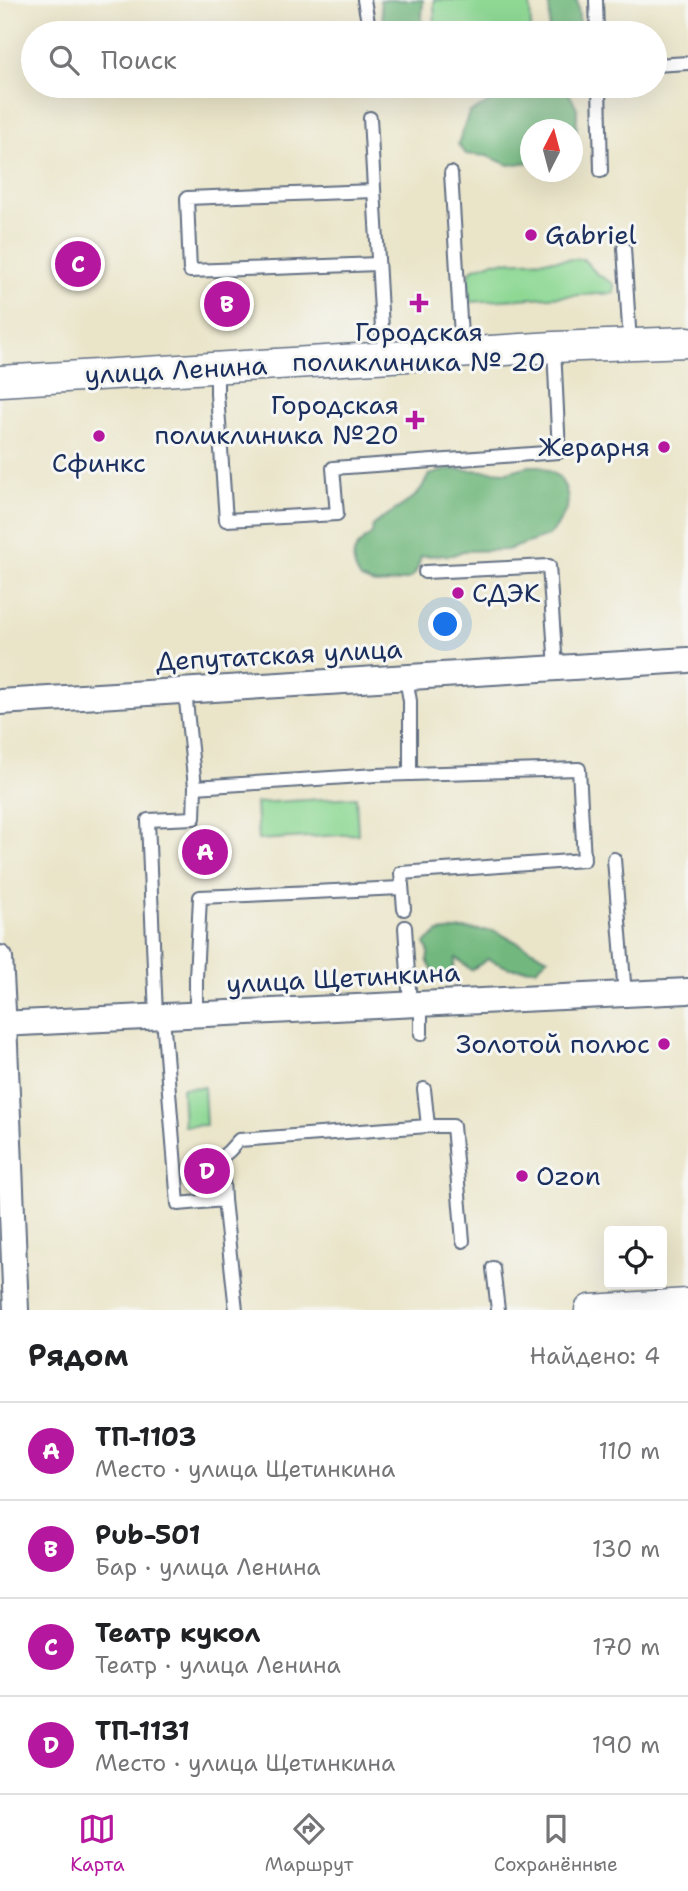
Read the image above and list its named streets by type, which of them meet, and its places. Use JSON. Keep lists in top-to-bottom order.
{
  "streets": {
    "street": ["улица Ленина", "Депутатская улица", "улица Щетинкина"]
  },
  "places": {
    "other": [
      "Gabriel",
      "Сфинкс",
      "Жерарня",
      "СДЭК",
      "Золотой полюс",
      "Ozon"
    ],
    "health": ["Городская поликлиника № 20", "Городская поликлиника №20"]
  },
  "north": "top",
  "page": {
    "search": "Поиск",
    "pins": [
      "C",
      "B",
      "A",
      "D"
    ],
    "heading": ["Рядом", "Найдено: 4"],
    "list": [
      {
        "mark": "A",
        "name": "ТП-1103",
        "note": "Место · улица Щетинкина",
        "value": "110 m"
      },
      {
        "mark": "B",
        "name": "Pub-501",
        "note": "Бар · улица Ленина",
        "value": "130 m"
      },
      {
        "mark": "C",
        "name": "Театр кукол",
        "note": "Театр · улица Ленина",
        "value": "170 m"
      },
      {
        "mark": "D",
        "name": "ТП-1131",
        "note": "Место · улица Щетинкина",
        "value": "190 m"
      }
    ],
    "nav": ["Карта", "Маршрут", "Сохранённые"]
  }
}
